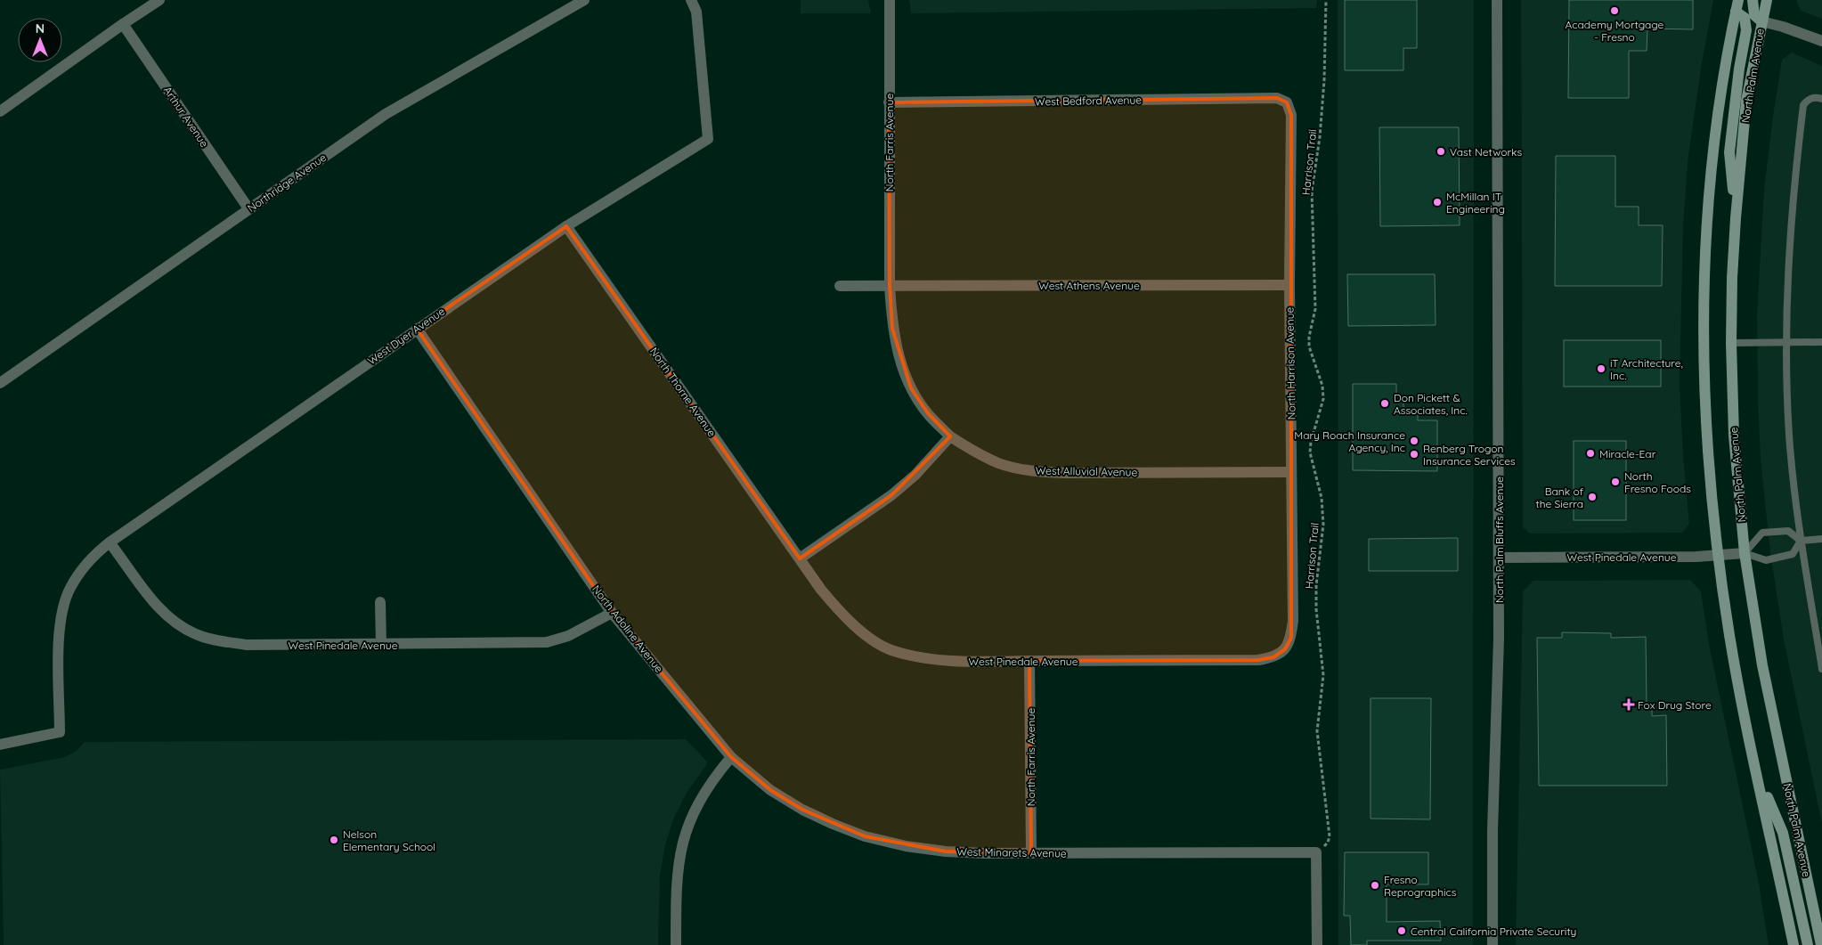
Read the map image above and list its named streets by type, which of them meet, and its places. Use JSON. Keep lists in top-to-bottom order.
{
  "streets": {
    "main road": ["North Palm Avenue"],
    "street": [
      "West Bedford Avenue",
      "Arthur Avenue",
      "North Farris Avenue",
      "Northridge Avenue",
      "West Athens Avenue",
      "West Dyer Avenue",
      "North Harrison Avenue",
      "North Thorne Avenue",
      "West Alluvial Avenue",
      "North Palm Bluffs Avenue",
      "West Pinedale Avenue",
      "North Adoline Avenue",
      "West Minarets Avenue"
    ],
    "path": ["Harrison Trail"]
  },
  "crossings": [
    ["North Palm Avenue", "West Pinedale Avenue"],
    ["West Bedford Avenue", "North Farris Avenue"],
    ["West Bedford Avenue", "North Harrison Avenue"],
    ["Arthur Avenue", "Northridge Avenue"],
    ["North Farris Avenue", "West Athens Avenue"],
    ["North Farris Avenue", "West Alluvial Avenue"],
    ["North Farris Avenue", "West Pinedale Avenue"],
    ["North Farris Avenue", "West Minarets Avenue"],
    ["Harrison Trail", "West Minarets Avenue"],
    ["West Athens Avenue", "North Harrison Avenue"],
    ["West Dyer Avenue", "North Thorne Avenue"],
    ["West Dyer Avenue", "West Pinedale Avenue"],
    ["West Dyer Avenue", "North Adoline Avenue"],
    ["North Harrison Avenue", "West Alluvial Avenue"],
    ["North Harrison Avenue", "West Pinedale Avenue"],
    ["North Thorne Avenue", "West Pinedale Avenue"],
    ["North Palm Bluffs Avenue", "West Pinedale Avenue"],
    ["West Pinedale Avenue", "North Adoline Avenue"],
    ["North Adoline Avenue", "West Minarets Avenue"]
  ],
  "places": {
    "other": [
      "Academy Mortgage - Fresno",
      "Vast Networks",
      "McMillan IT Engineering",
      "iT Architecture, Inc.",
      "Don Pickett & Associates, Inc.",
      "Mary Roach Insurance Agency, Inc",
      "Miracle-Ear",
      "Renberg Trogon Insurance Services",
      "North Fresno Foods",
      "Bank of the Sierra",
      "Nelson Elementary School",
      "Fresno Reprographics",
      "Central California Private Security"
    ],
    "health": ["Fox Drug Store"]
  },
  "north": "top"
}
